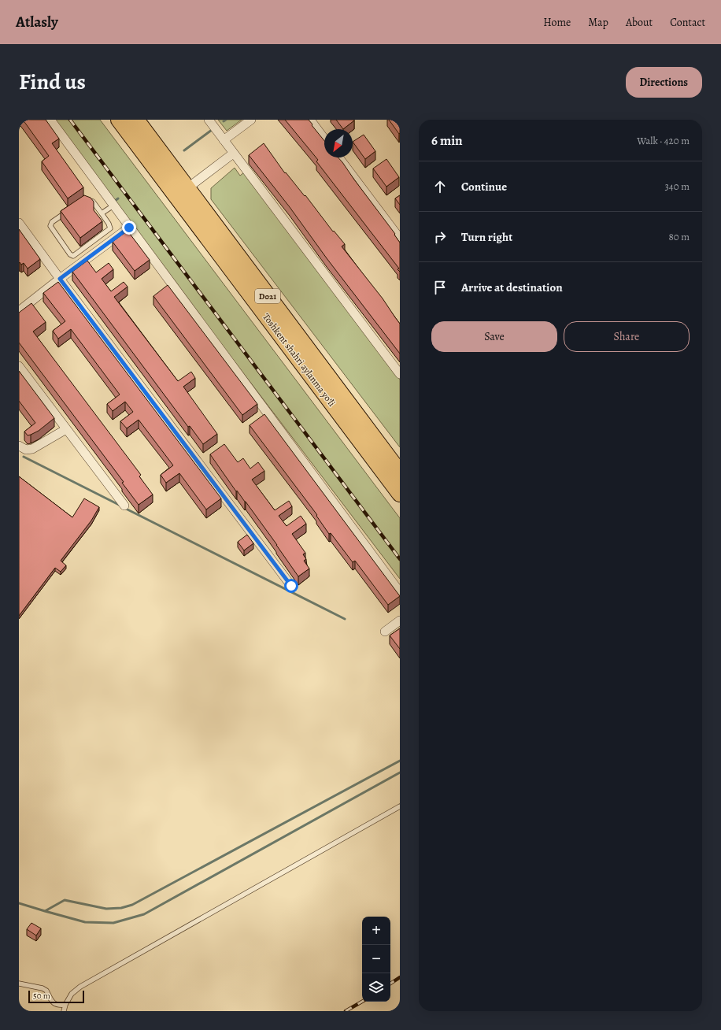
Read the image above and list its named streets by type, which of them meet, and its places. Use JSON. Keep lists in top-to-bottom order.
{
  "streets": {
    "highway": ["D021", "Toshkent shahri aylanma yoʻli"]
  },
  "scale_bar": "50 m",
  "north": "bottom left",
  "page": {
    "header": "Atlasly",
    "nav": [
      "Home",
      "Map",
      "About",
      "Contact"
    ],
    "title": "Find us",
    "buttons": [
      "Directions",
      ["Save", "Share"]
    ],
    "heading": ["6 min", "Walk · 420 m"],
    "list": [
      ["Continue", "340 m"],
      ["Turn right", "80 m"],
      "Arrive at destination"
    ],
    "map_buttons": ["+", "−"],
    "scale": "50 m"
  }
}
